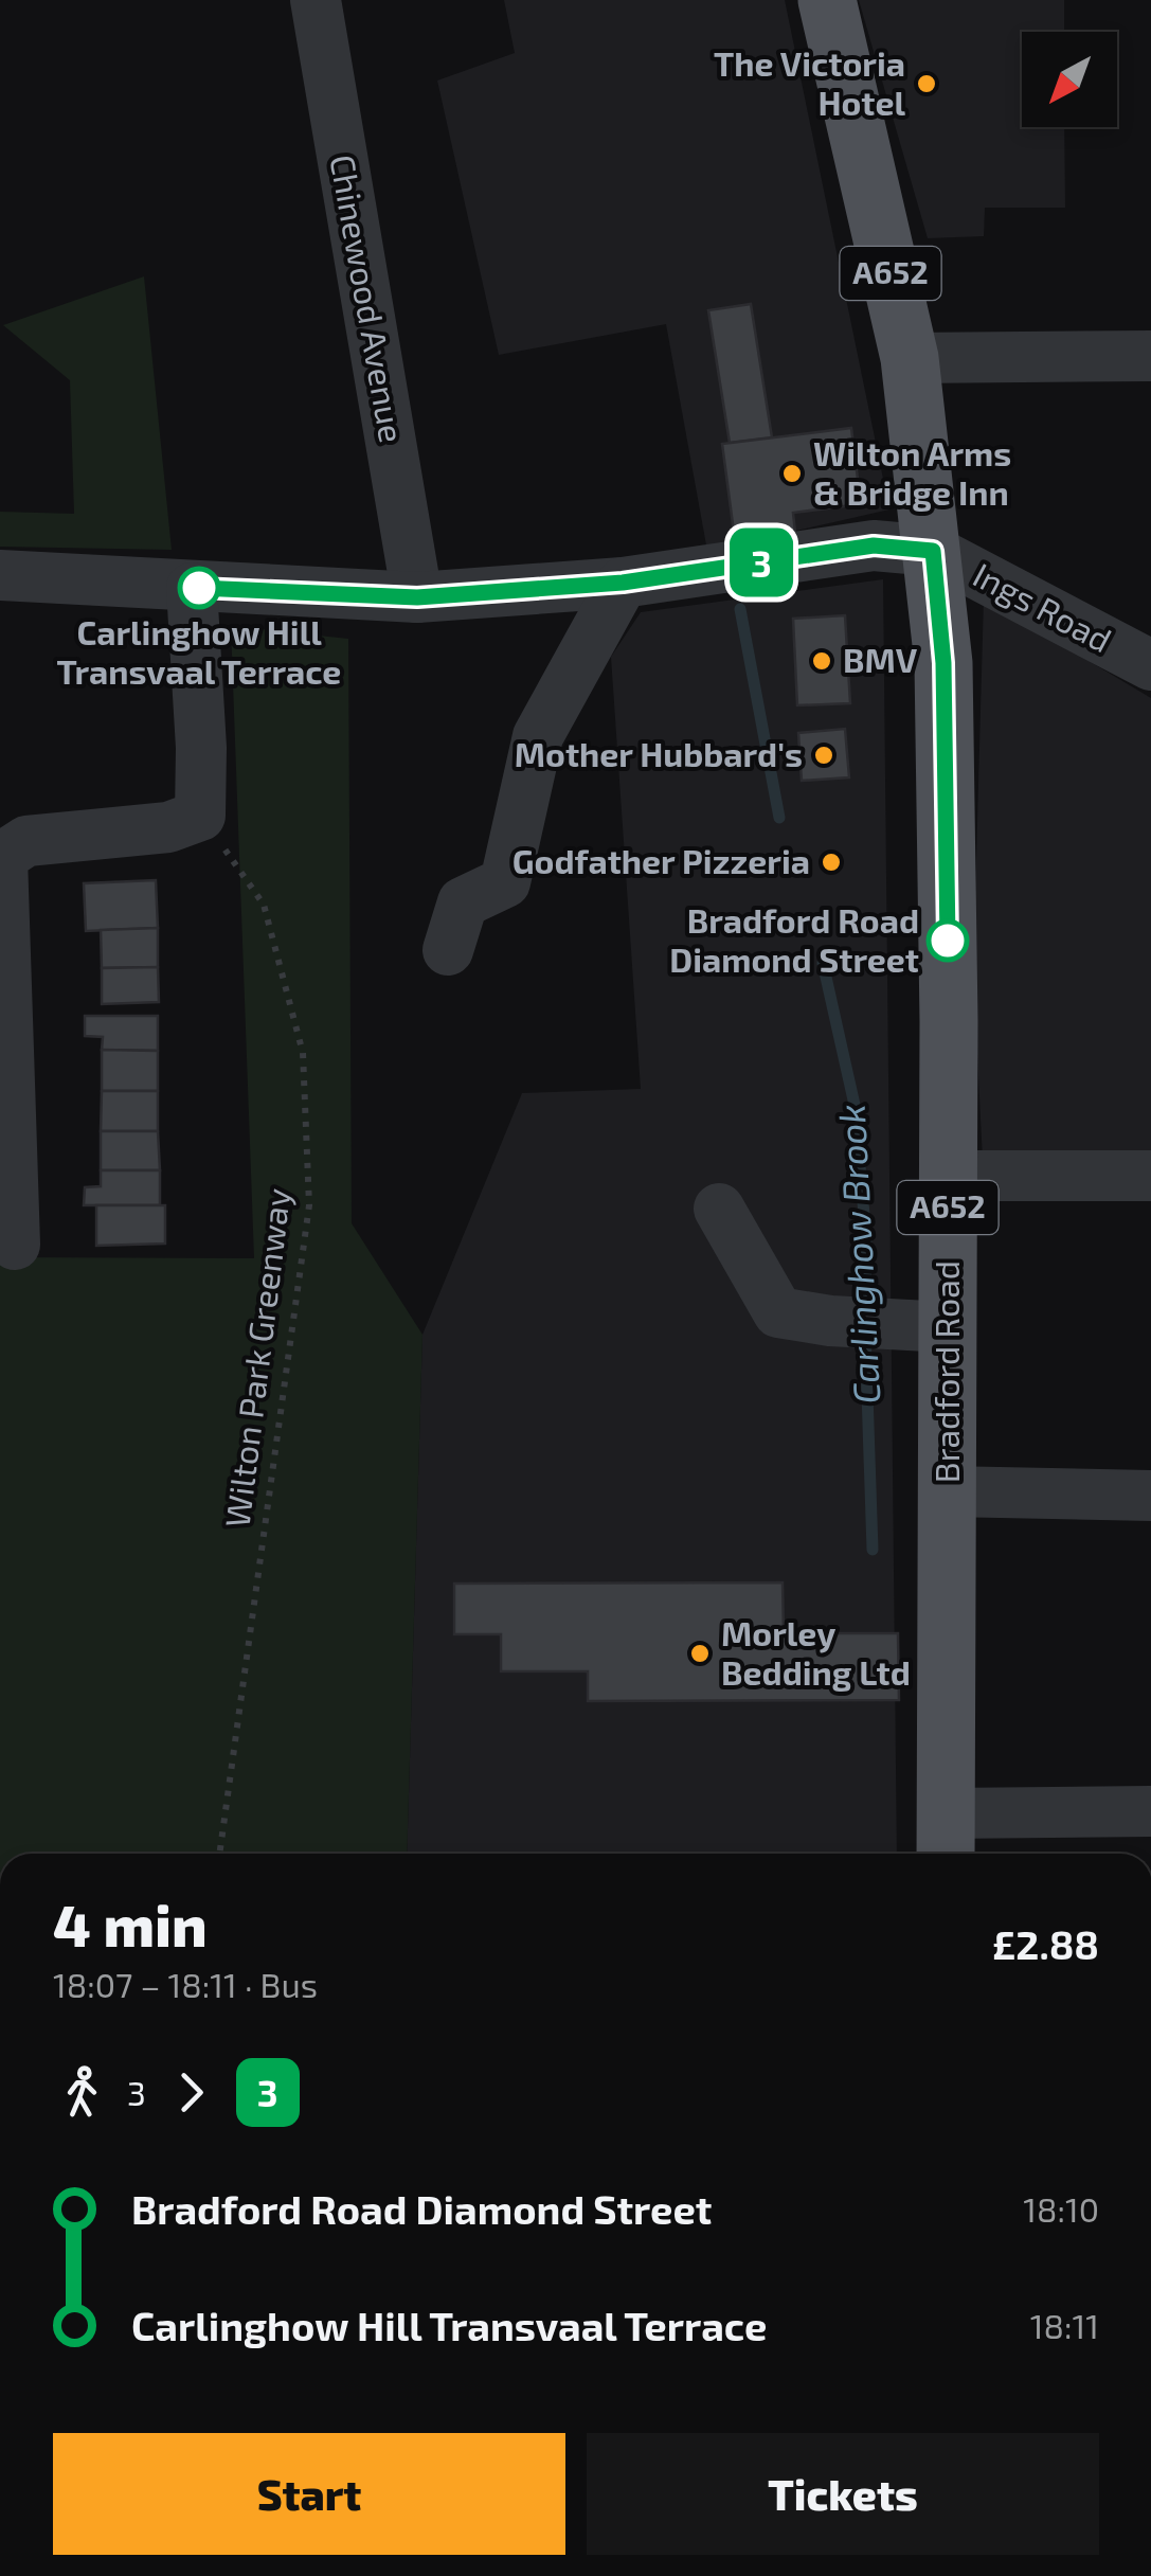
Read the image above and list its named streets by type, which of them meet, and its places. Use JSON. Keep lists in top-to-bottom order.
{
  "streets": {
    "main road": ["A652", "Bradford Road"],
    "street": ["Chinewood Avenue", "Ings Road"],
    "path": ["Wilton Park Greenway"]
  },
  "crossings": [
    ["Ings Road", "Bradford Road"]
  ],
  "water": ["Carlinghow Brook"],
  "places": [
    "The Victoria Hotel",
    "Wilton Arms & Bridge Inn",
    "Carlinghow Hill Transvaal Terrace",
    "BMV",
    "Mother Hubbard's",
    "Godfather Pizzeria",
    "Bradford Road Diamond Street",
    "Morley Bedding Ltd"
  ],
  "lines": ["bus line 3"],
  "north": "bottom left",
  "page": {
    "on_map": "3",
    "heading": ["4 min", "18:07 – 18:11 · Bus", "£2.88"],
    "legs": ["3", "3"],
    "list": [
      {
        "name": "Bradford Road Diamond Street",
        "value": "18:10"
      },
      {
        "name": "Carlinghow Hill Transvaal Terrace",
        "value": "18:11"
      }
    ],
    "buttons": ["Start", "Tickets"]
  }
}
